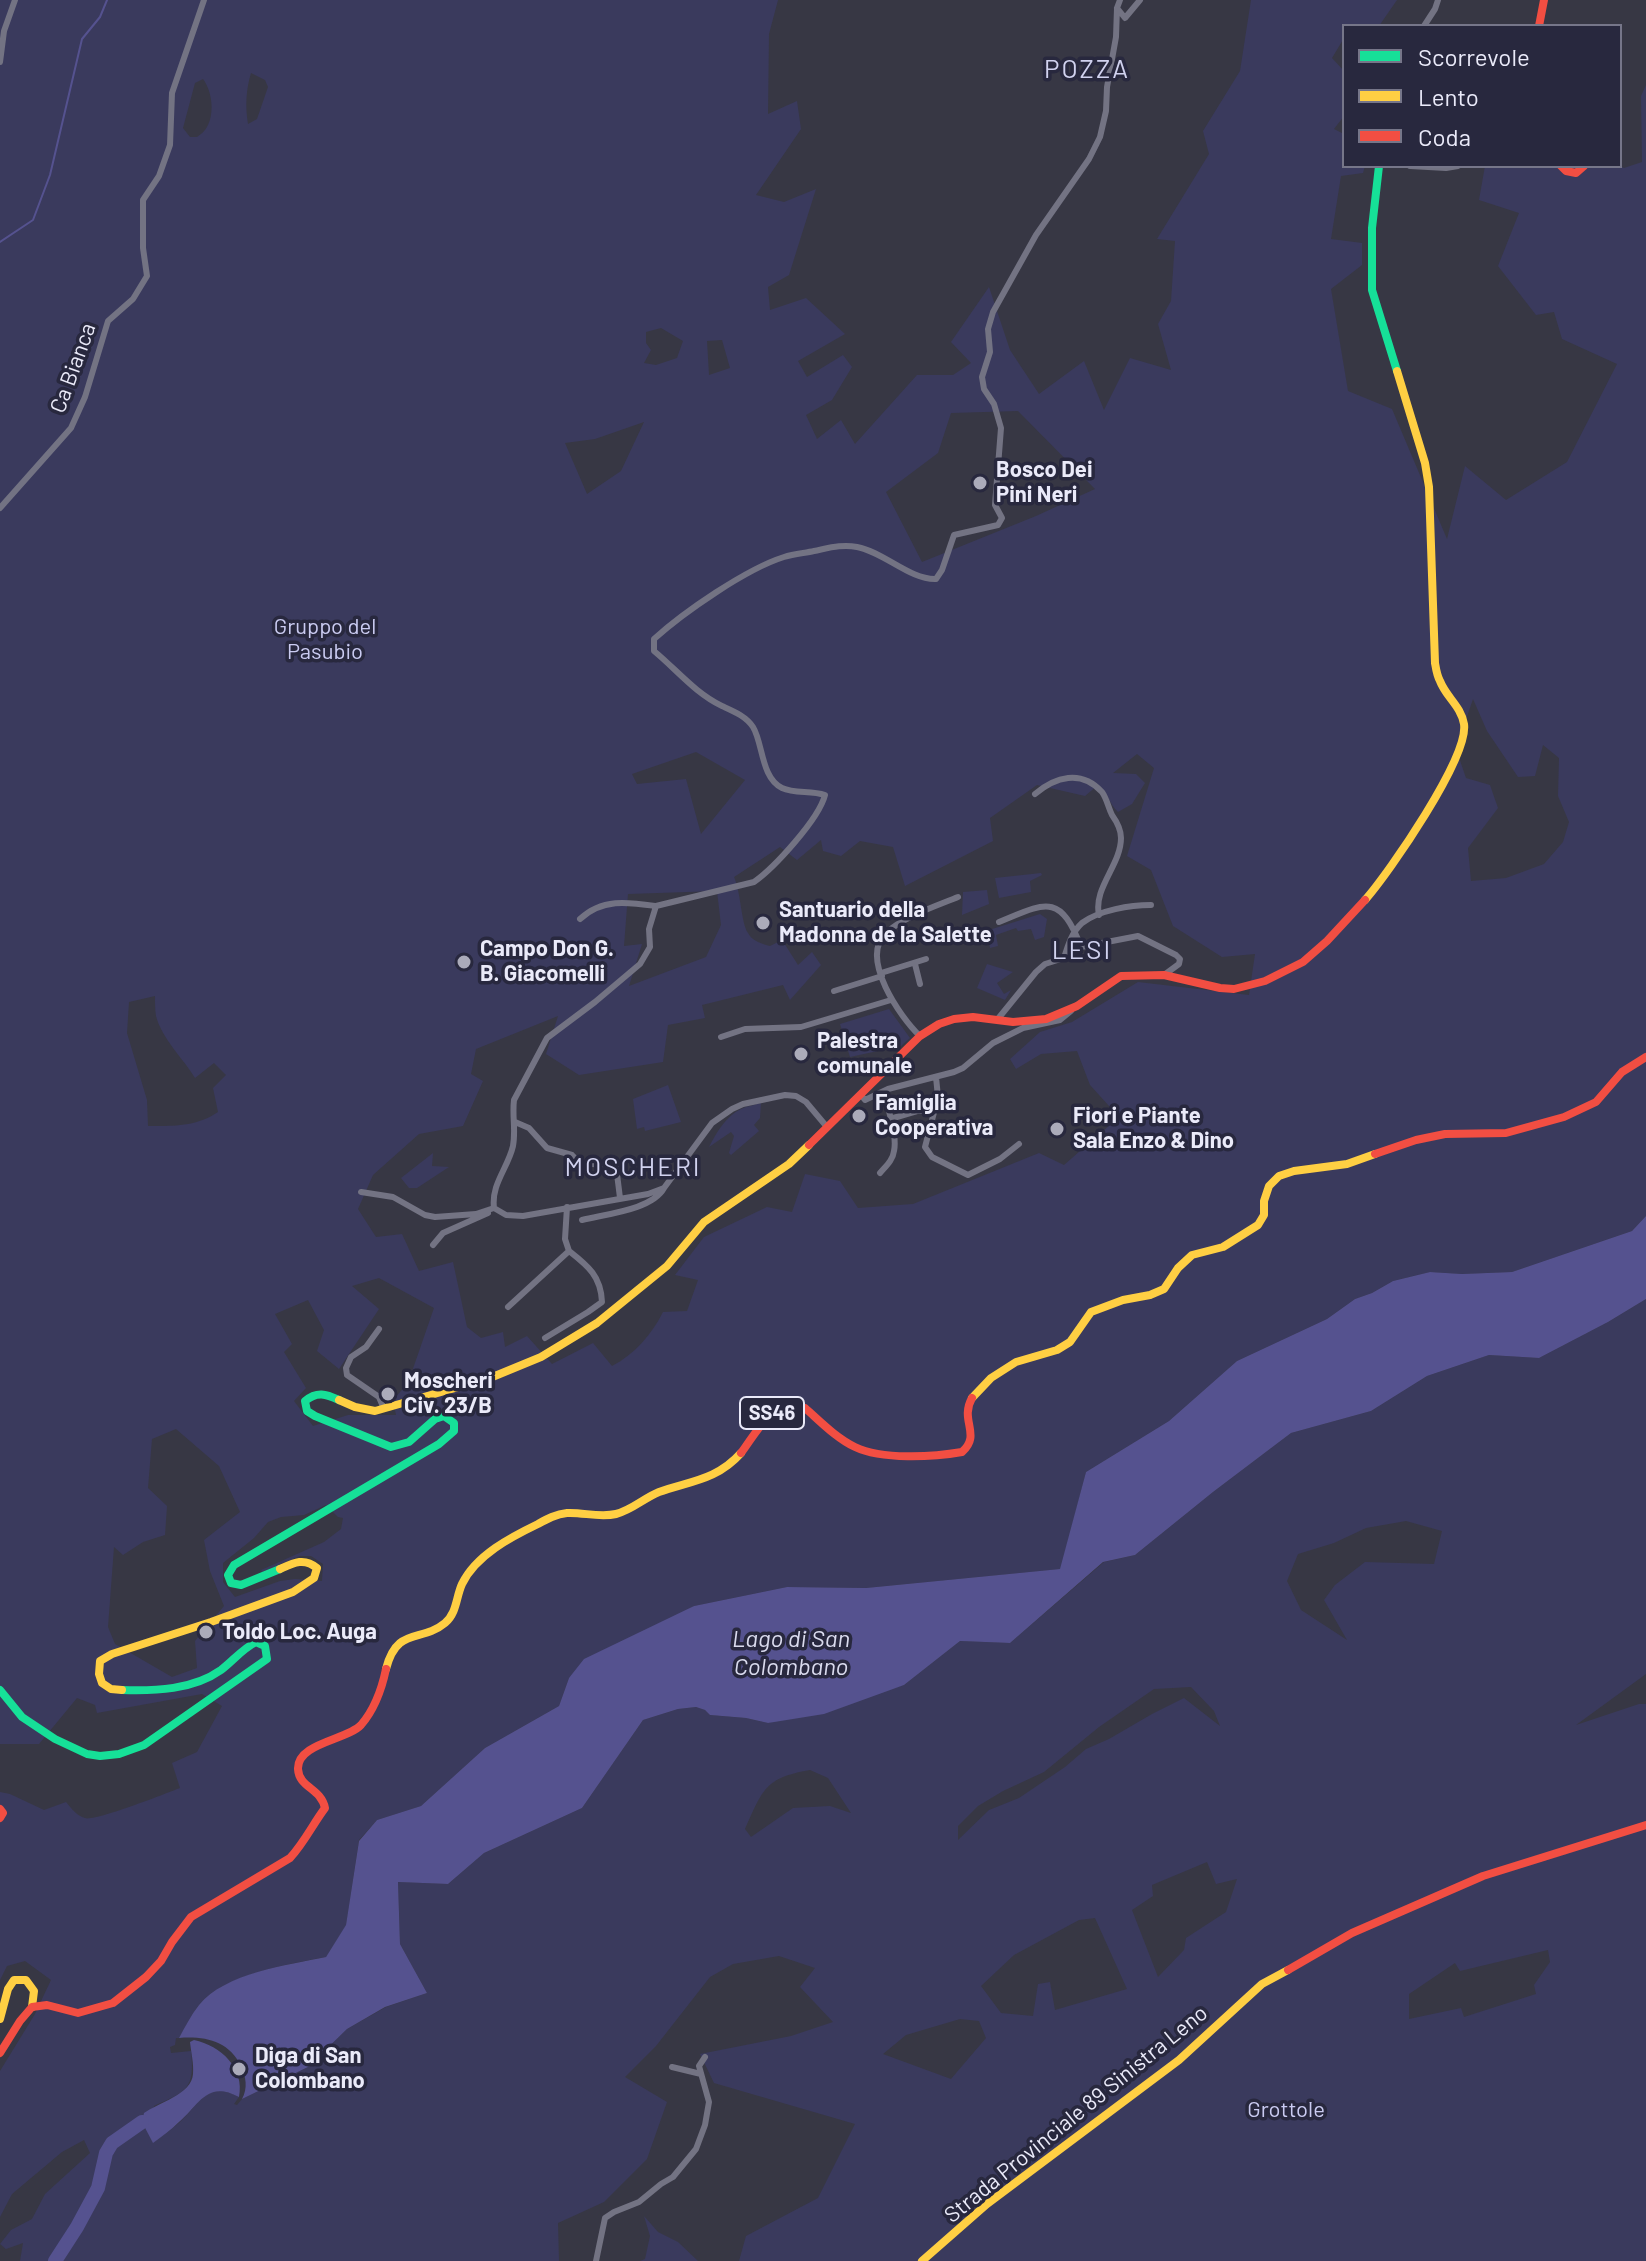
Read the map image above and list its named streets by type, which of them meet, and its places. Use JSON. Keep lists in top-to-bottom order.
{
  "streets": {
    "street": ["Ca Bianca", "SS46", "Strada Provinciale 89 Sinistra Leno"]
  },
  "districts": ["POZZA", "LESI", "MOSCHERI"],
  "water": ["Lago di San Colombano"],
  "parks": ["Gruppo del Pasubio", "Grottole"],
  "places": [
    "Bosco Dei Pini Neri",
    "Santuario della Madonna de la Salette",
    "Campo Don G. B. Giacomelli",
    "Palestra comunale",
    "Famiglia Cooperativa",
    "Fiori e Piante Sala Enzo & Dino",
    "Moscheri Civ. 23/B",
    "Toldo Loc. Auga",
    "Diga di San Colombano"
  ],
  "legend": ["Scorrevole", "Lento", "Coda"]
}
